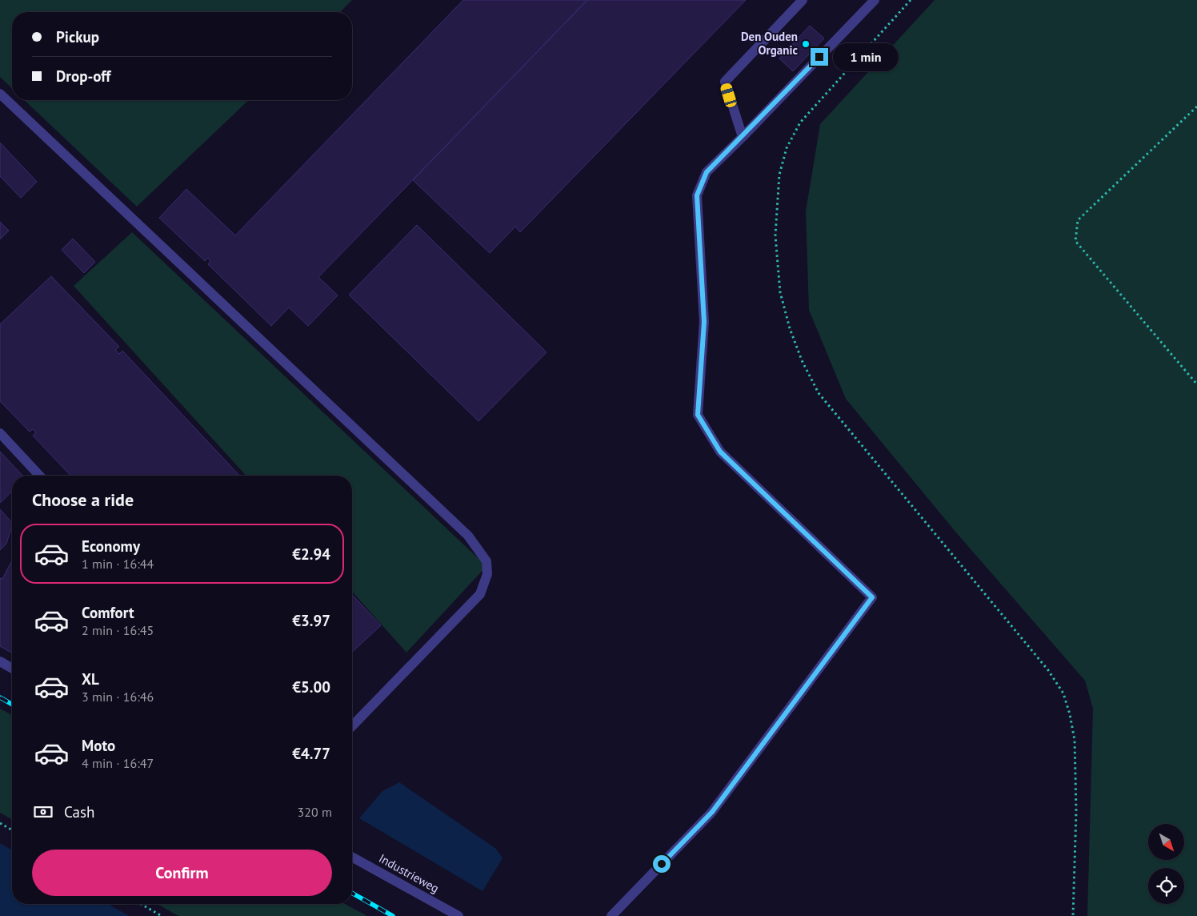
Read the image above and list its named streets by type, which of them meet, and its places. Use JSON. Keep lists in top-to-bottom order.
{
  "streets": {
    "street": ["Industrieweg"]
  },
  "places": ["Den Ouden Organic"],
  "north": "bottom right",
  "page": {
    "banner": ["Pickup", "Drop-off"],
    "bubble": "1 min",
    "heading": "Choose a ride",
    "list": [
      {
        "name": "Economy",
        "note": "1 min · 16:44",
        "value": "€2.94"
      },
      {
        "name": "Comfort",
        "note": "2 min · 16:45",
        "value": "€3.97"
      },
      {
        "name": "XL",
        "note": "3 min · 16:46",
        "value": "€5.00"
      },
      {
        "name": "Moto",
        "note": "4 min · 16:47",
        "value": "€4.77"
      }
    ],
    "pay": ["Cash", "320 m"],
    "buttons": "Confirm"
  }
}
